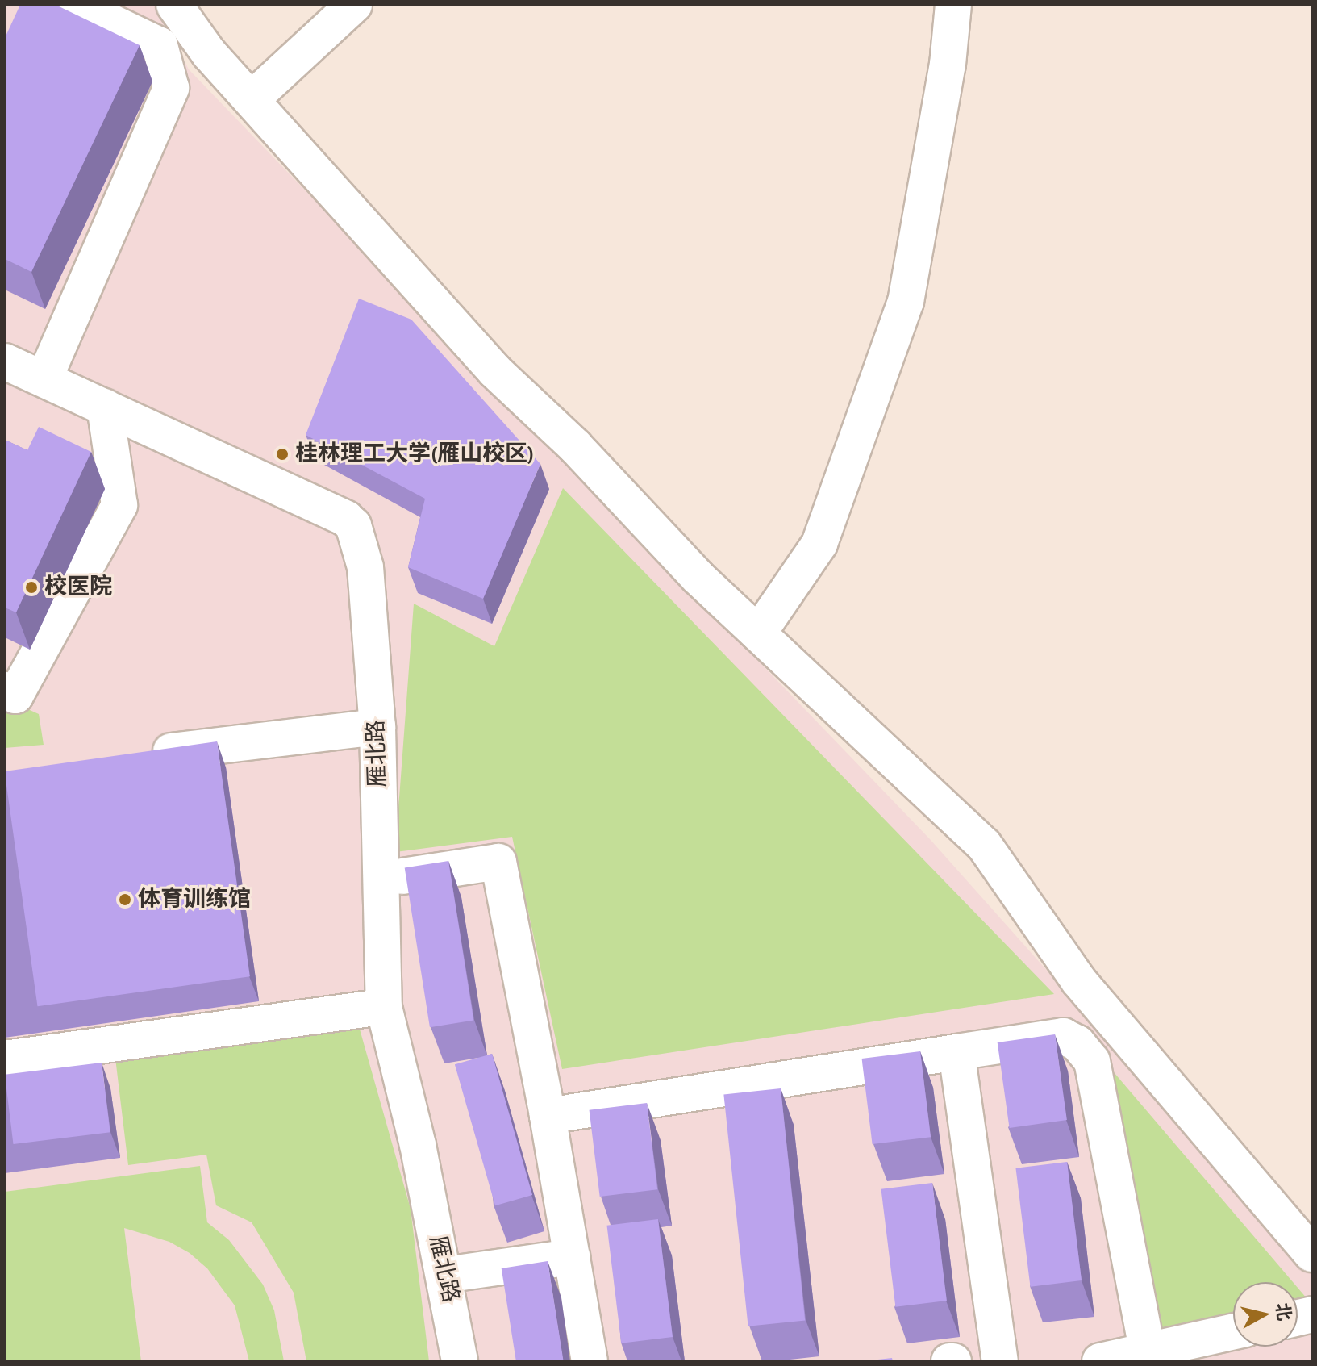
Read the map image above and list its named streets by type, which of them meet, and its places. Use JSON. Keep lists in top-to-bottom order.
{
  "streets": {
    "street": ["雁北路"]
  },
  "places": ["桂林理工大学(雁山校区)", "校医院", "体育训练馆"],
  "north": "right"
}
